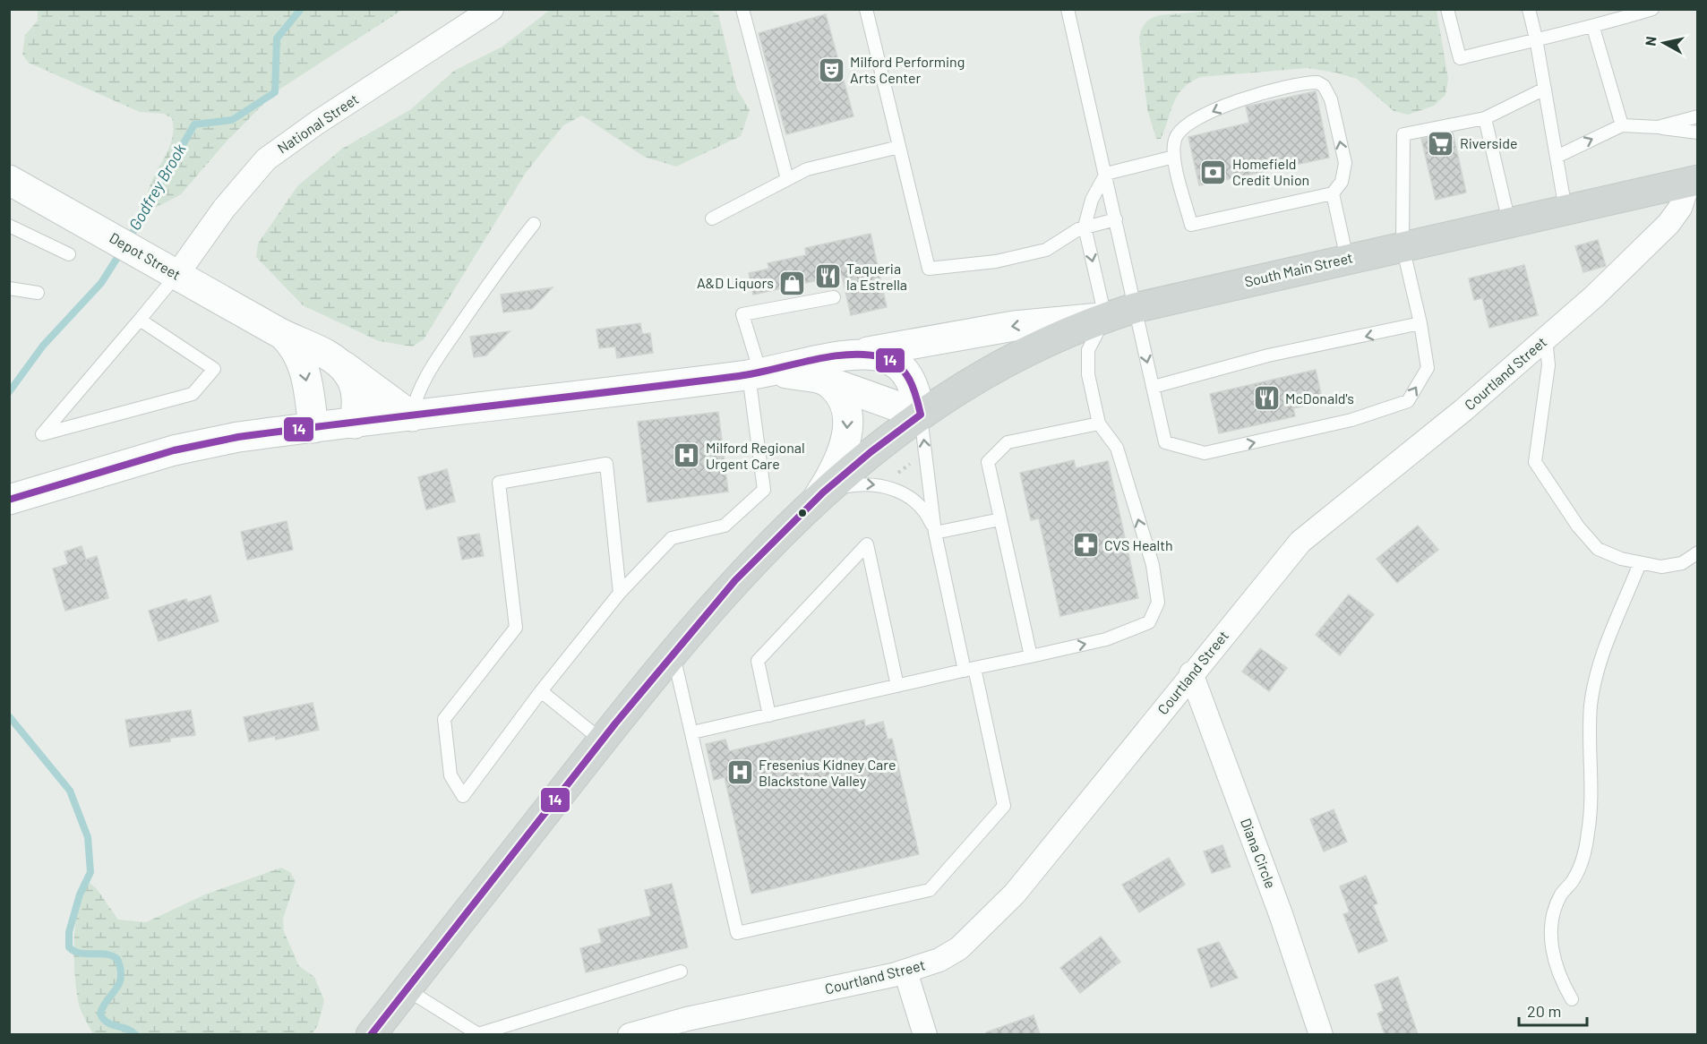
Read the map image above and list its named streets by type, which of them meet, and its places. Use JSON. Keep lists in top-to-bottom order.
{
  "streets": {
    "main road": ["Depot Street", "South Main Street"],
    "street": ["National Street", "Courtland Street", "Diana Circle"]
  },
  "crossings": [
    ["National Street", "Depot Street"],
    ["South Main Street", "Courtland Street"],
    ["Courtland Street", "Diana Circle"]
  ],
  "water": ["Godfrey Brook"],
  "places": {
    "theatre": ["Milford Performing Arts Center"],
    "supermarket": ["Riverside"],
    "bank": ["Homefield Credit Union"],
    "restaurant": ["Taqueria la Estrella", "McDonald's"],
    "shop": ["A&D Liquors"],
    "hospital": ["Milford Regional Urgent Care", "Fresenius Kidney Care Blackstone Valley"],
    "pharmacy": ["CVS Health"]
  },
  "lines": ["transit line 14"],
  "scale_bar": "20 m",
  "north": "left"
}
